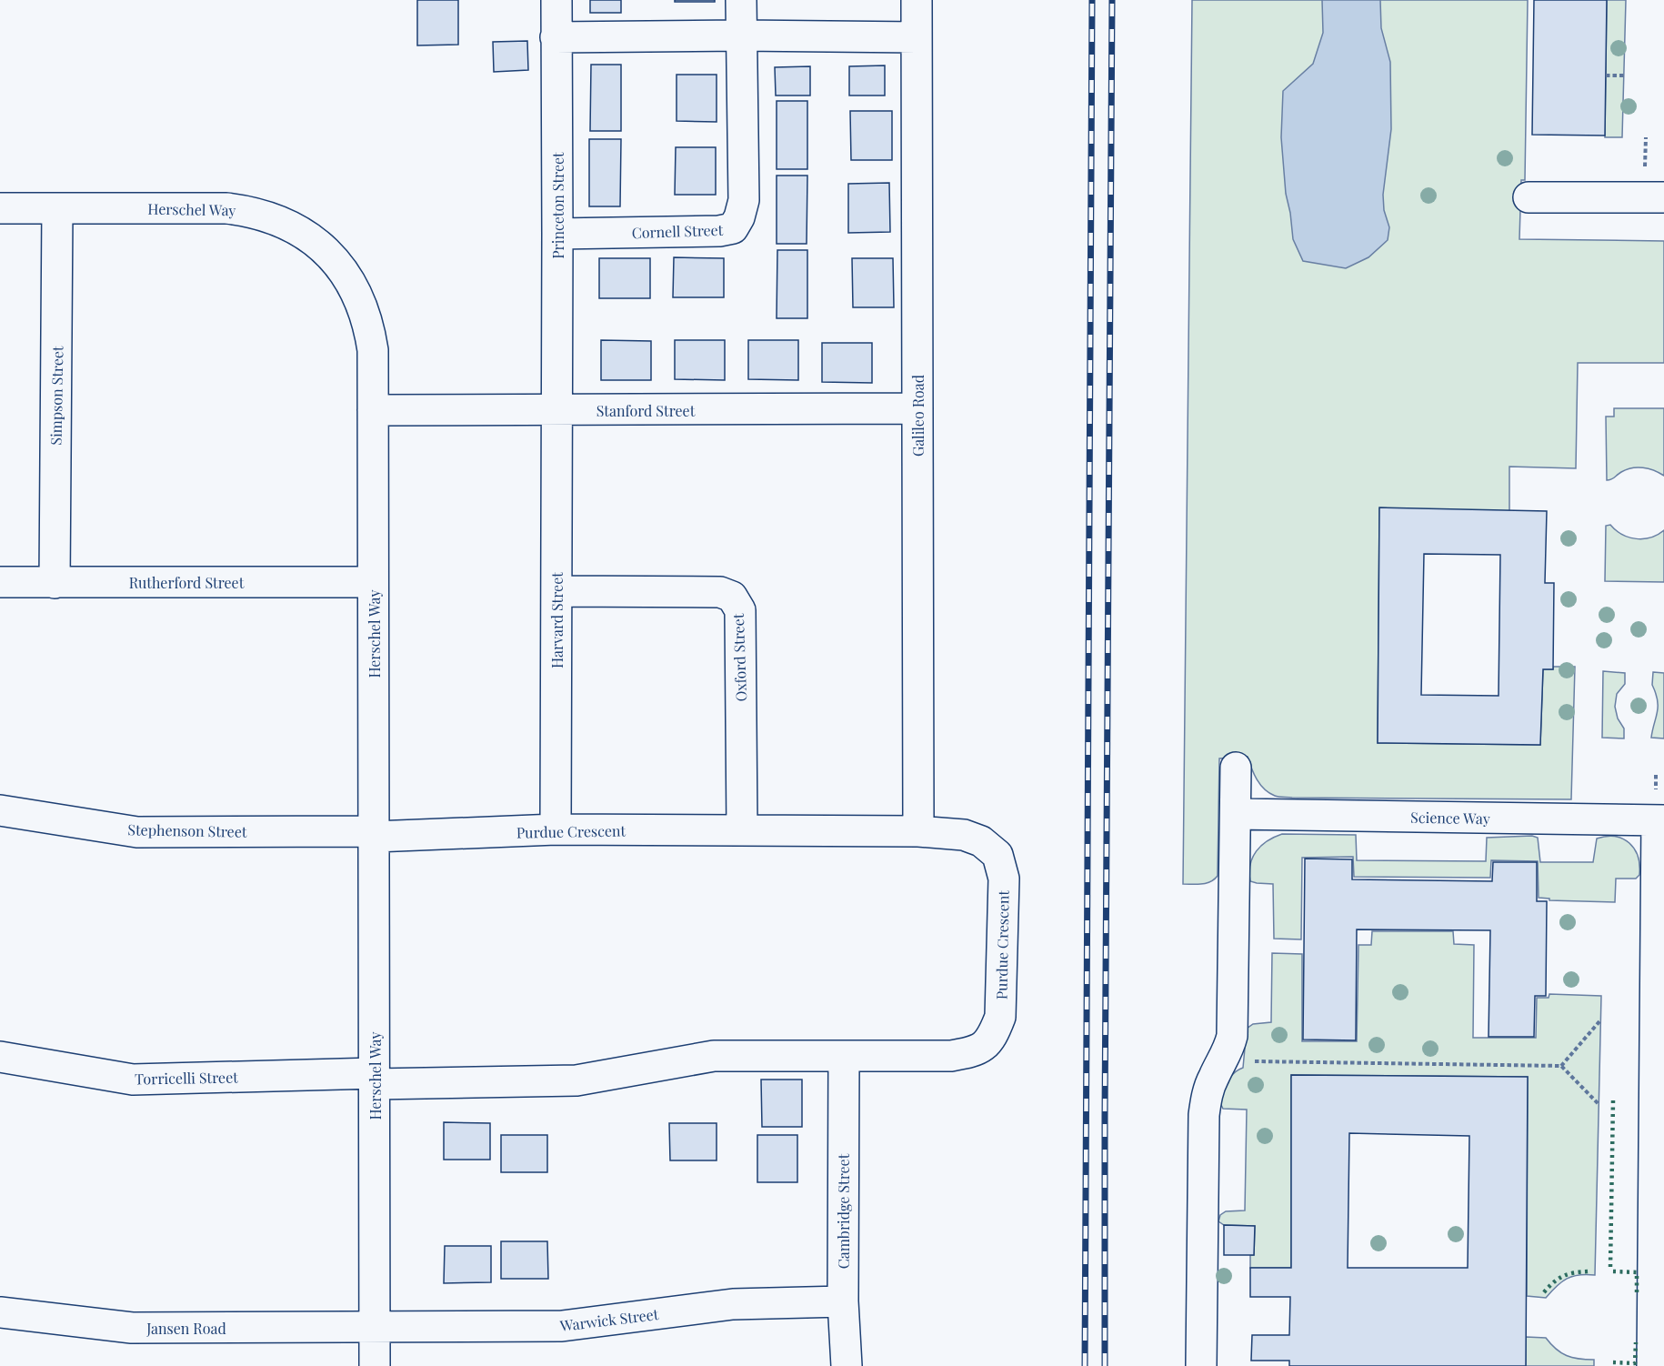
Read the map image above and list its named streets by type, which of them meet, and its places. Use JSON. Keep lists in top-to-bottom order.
{
  "streets": {
    "street": [
      "Princeton Street",
      "Herschel Way",
      "Cornell Street",
      "Simpson Street",
      "Stanford Street",
      "Galileo Road",
      "Rutherford Street",
      "Harvard Street",
      "Oxford Street",
      "Science Way",
      "Stephenson Street",
      "Purdue Crescent",
      "Torricelli Street",
      "Cambridge Street",
      "Warwick Street",
      "Jansen Road"
    ]
  },
  "crossings": [
    ["Princeton Street", "Cornell Street"],
    ["Princeton Street", "Stanford Street"],
    ["Princeton Street", "Harvard Street"],
    ["Herschel Way", "Simpson Street"],
    ["Herschel Way", "Stanford Street"],
    ["Herschel Way", "Rutherford Street"],
    ["Herschel Way", "Stephenson Street"],
    ["Herschel Way", "Purdue Crescent"],
    ["Herschel Way", "Torricelli Street"],
    ["Herschel Way", "Warwick Street"],
    ["Herschel Way", "Jansen Road"],
    ["Simpson Street", "Rutherford Street"],
    ["Stanford Street", "Galileo Road"],
    ["Stanford Street", "Harvard Street"],
    ["Galileo Road", "Purdue Crescent"],
    ["Harvard Street", "Oxford Street"],
    ["Harvard Street", "Purdue Crescent"],
    ["Oxford Street", "Purdue Crescent"],
    ["Stephenson Street", "Purdue Crescent"],
    ["Purdue Crescent", "Torricelli Street"],
    ["Purdue Crescent", "Cambridge Street"],
    ["Cambridge Street", "Warwick Street"],
    ["Warwick Street", "Jansen Road"]
  ]
}
